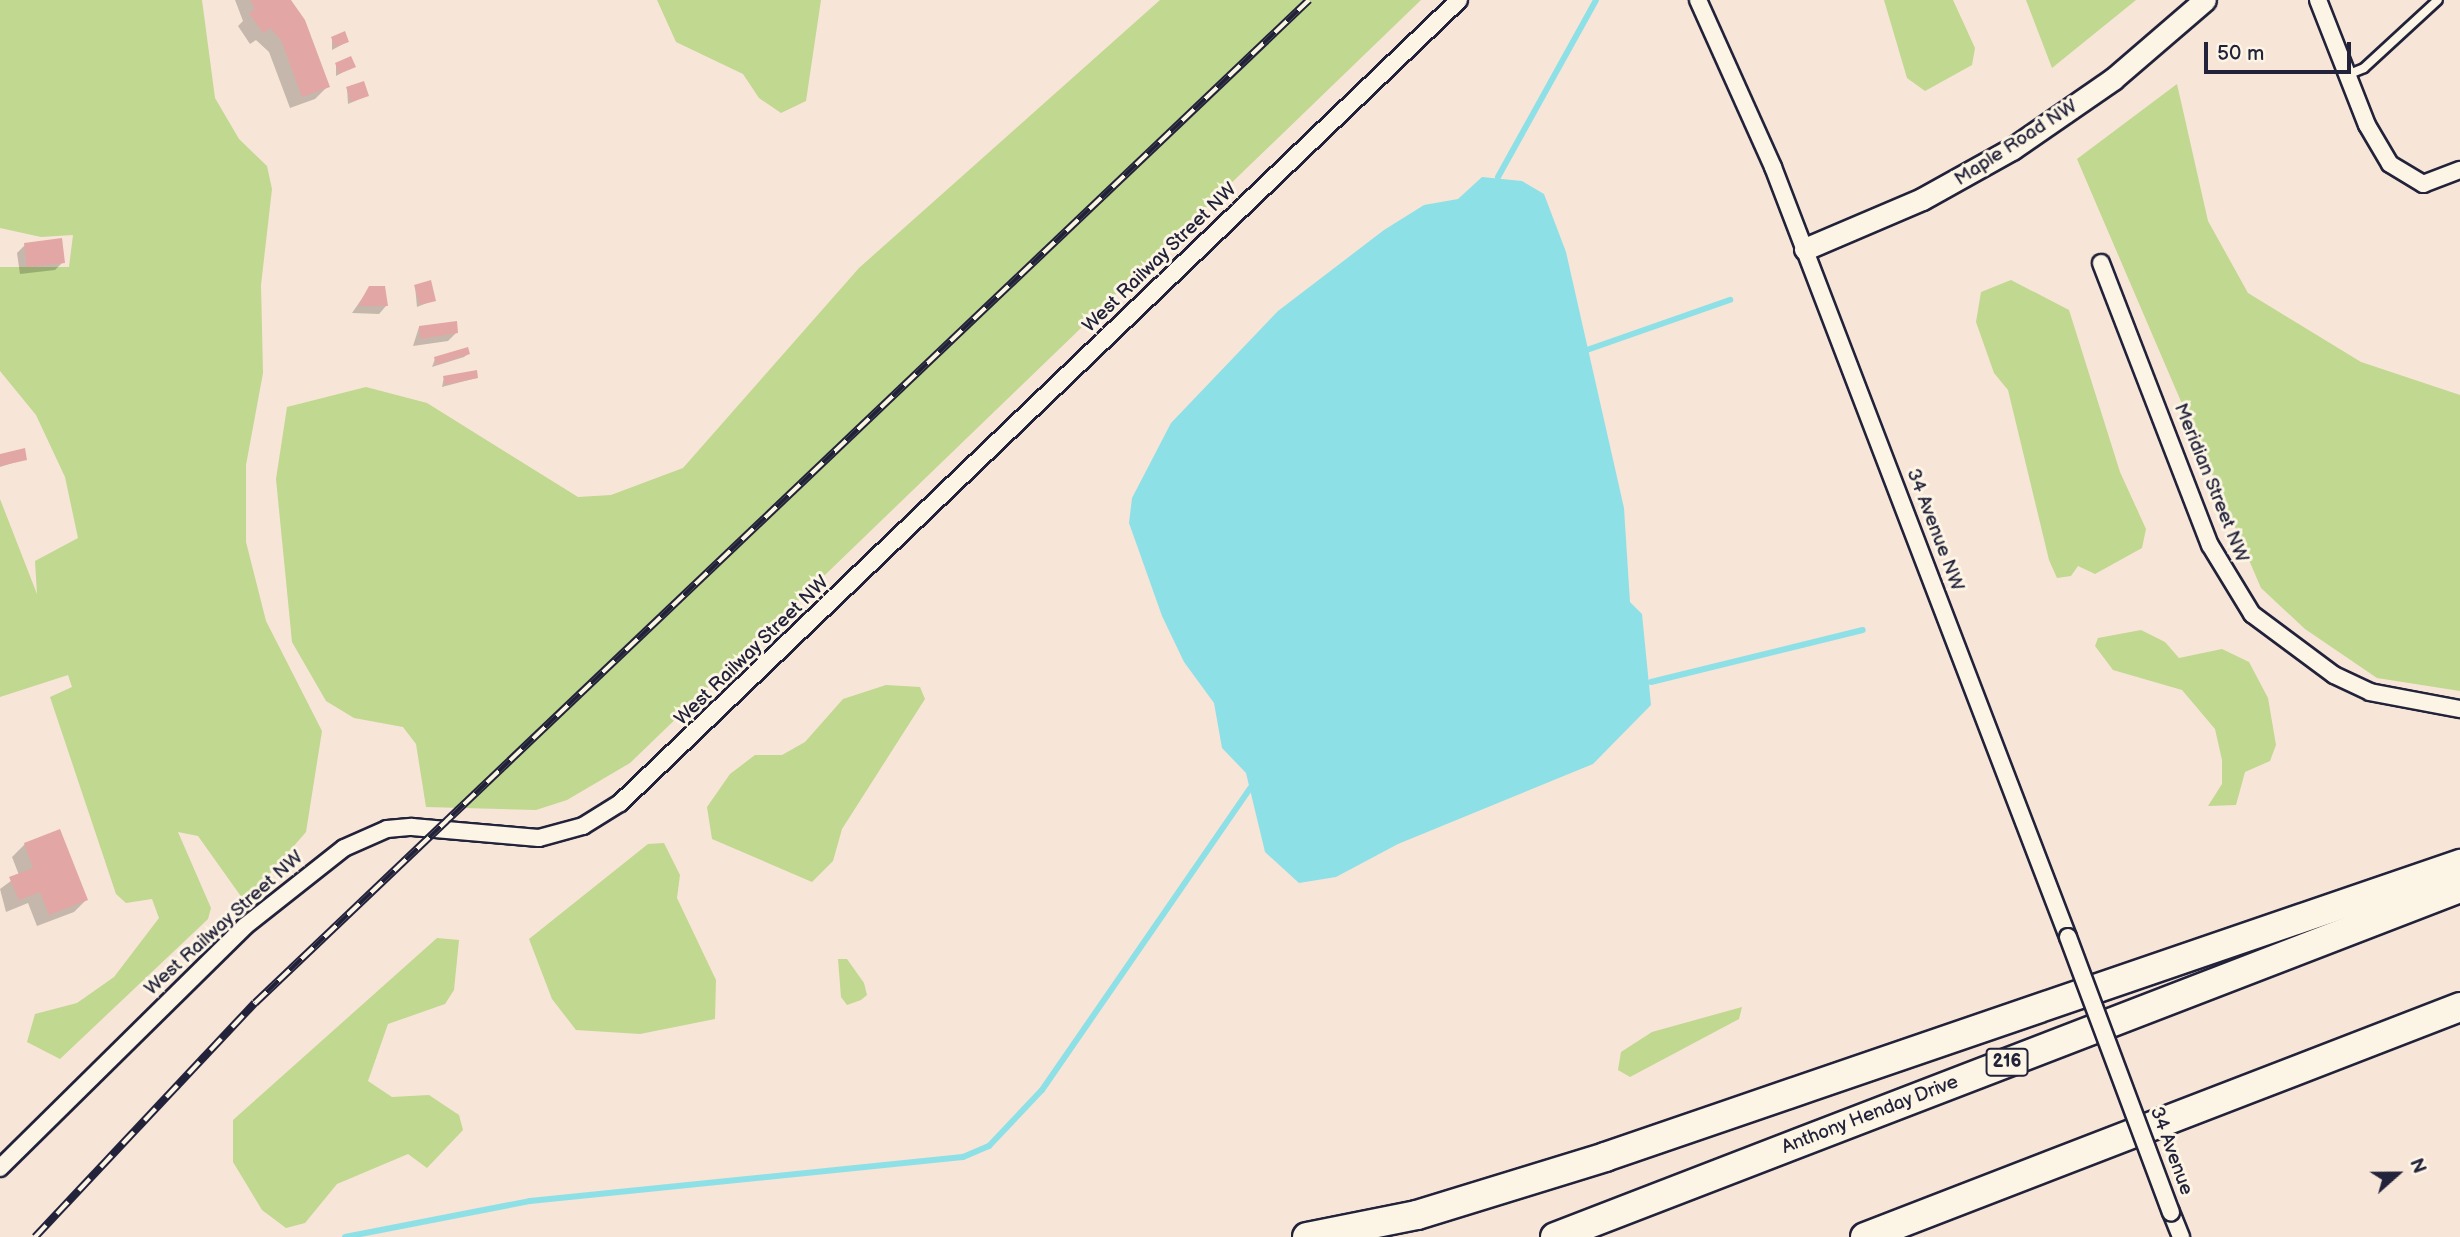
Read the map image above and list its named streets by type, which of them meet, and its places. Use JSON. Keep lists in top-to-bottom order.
{
  "streets": {
    "highway": ["216", "Anthony Henday Drive"],
    "street": [
      "Maple Road NW",
      "West Railway Street NW",
      "Meridian Street NW",
      "34 Avenue NW",
      "34 Avenue"
    ]
  },
  "crossings": [
    ["Maple Road NW", "34 Avenue NW"],
    ["34 Avenue NW", "34 Avenue"]
  ],
  "scale_bar": "50 m",
  "north": "right"
}
